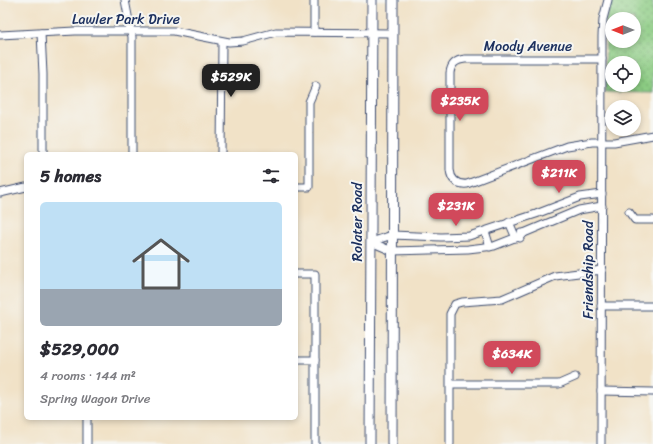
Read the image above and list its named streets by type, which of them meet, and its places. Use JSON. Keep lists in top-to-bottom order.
{
  "streets": {
    "main road": ["Rolater Road"],
    "street": ["Lawler Park Drive", "Moody Avenue", "Friendship Road"]
  },
  "crossings": [
    ["Lawler Park Drive", "Rolater Road"],
    ["Moody Avenue", "Friendship Road"]
  ],
  "north": "left",
  "page": {
    "price": [
      "$529K",
      "$235K",
      "$211K",
      "$231K",
      "$634K"
    ],
    "heading": "5 homes",
    "list": [
      {
        "name": "$529,000",
        "note": "4 rooms · 144 m² · Spring Wagon Drive"
      }
    ]
  }
}
